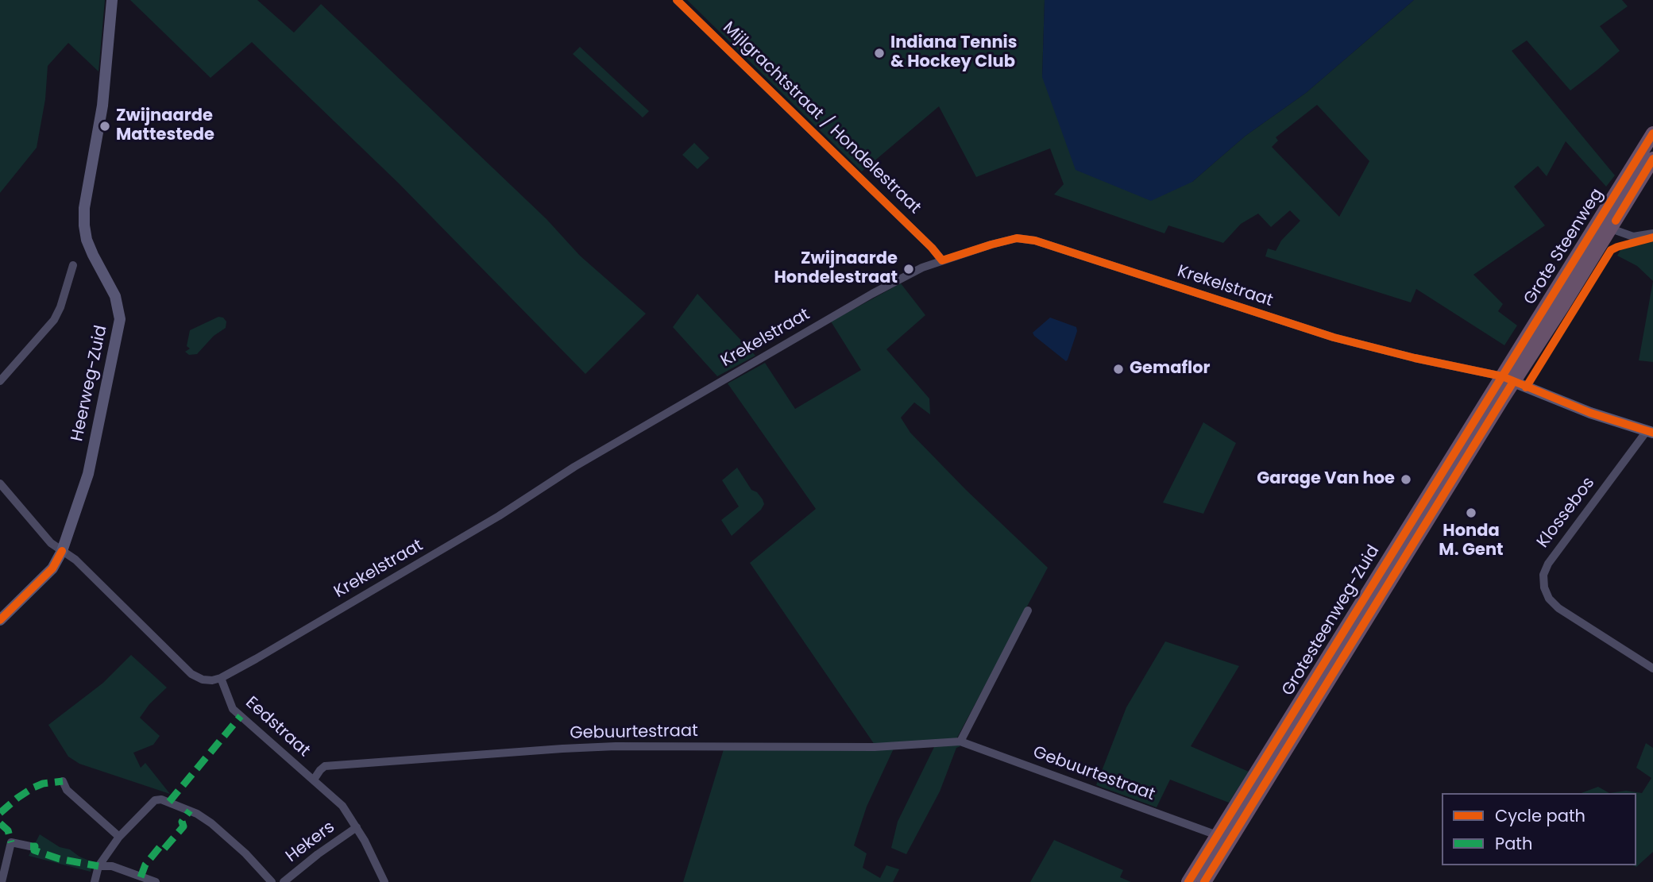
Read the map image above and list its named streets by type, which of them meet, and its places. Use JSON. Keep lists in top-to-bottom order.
{
  "streets": {
    "highway": ["Grote Steenweg", "Grotesteenweg-Zuid"],
    "street": [
      "Mijlgrachtstraat / Hondelestraat",
      "Krekelstraat",
      "Heerweg-Zuid",
      "Klossebos",
      "Eedstraat",
      "Gebuurtestraat",
      "Hekers"
    ]
  },
  "crossings": [
    ["Mijlgrachtstraat / Hondelestraat", "Krekelstraat"],
    ["Grote Steenweg", "Krekelstraat"],
    ["Grote Steenweg", "Grotesteenweg-Zuid"],
    ["Krekelstraat", "Grotesteenweg-Zuid"],
    ["Krekelstraat", "Eedstraat"],
    ["Grotesteenweg-Zuid", "Gebuurtestraat"],
    ["Eedstraat", "Gebuurtestraat"],
    ["Eedstraat", "Hekers"]
  ],
  "places": [
    "Indiana Tennis & Hockey Club",
    "Zwijnaarde Mattestede",
    "Zwijnaarde Hondelestraat",
    "Gemaflor",
    "Garage Van hoe",
    "Honda M. Gent"
  ],
  "legend": ["Cycle path", "Path"]
}
